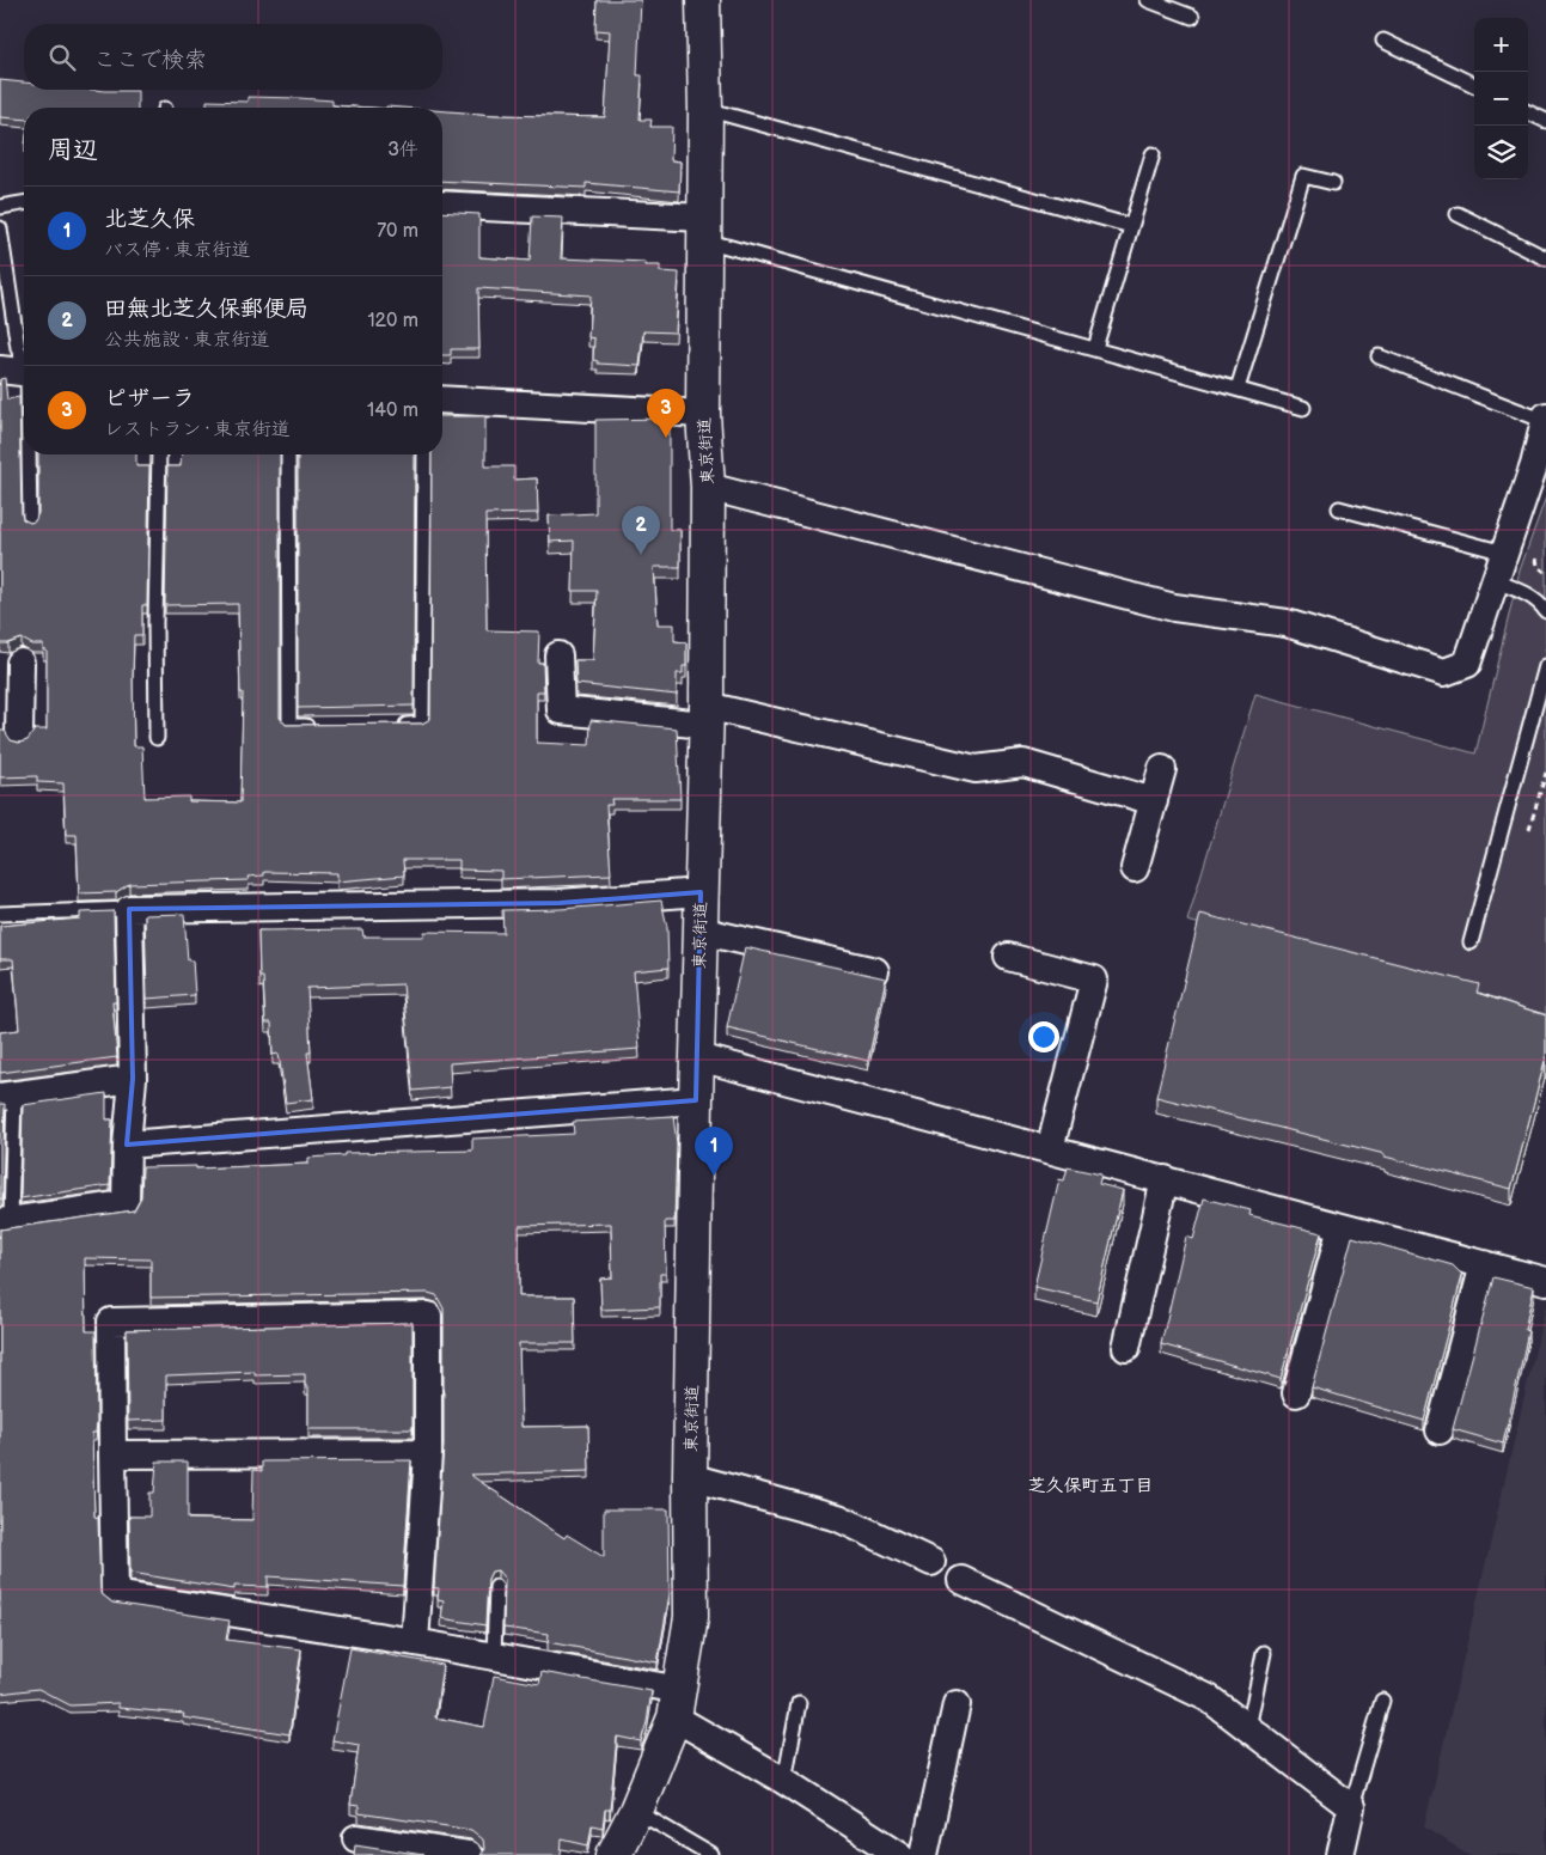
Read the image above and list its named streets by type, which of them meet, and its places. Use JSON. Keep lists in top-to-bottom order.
{
  "streets": {
    "street": ["東京街道"]
  },
  "districts": ["芝久保町五丁目"],
  "page": {
    "map_buttons": ["+", "−"],
    "search": "ここで検索",
    "heading": ["周辺", "3件"],
    "list": [
      {
        "mark": "1",
        "name": "北芝久保",
        "note": "バス停 · 東京街道",
        "value": "70 m"
      },
      {
        "mark": "2",
        "name": "田無北芝久保郵便局",
        "note": "公共施設 · 東京街道",
        "value": "120 m"
      },
      {
        "mark": "3",
        "name": "ピザーラ",
        "note": "レストラン · 東京街道",
        "value": "140 m"
      }
    ],
    "pins": ["3", "2", "1"]
  }
}
